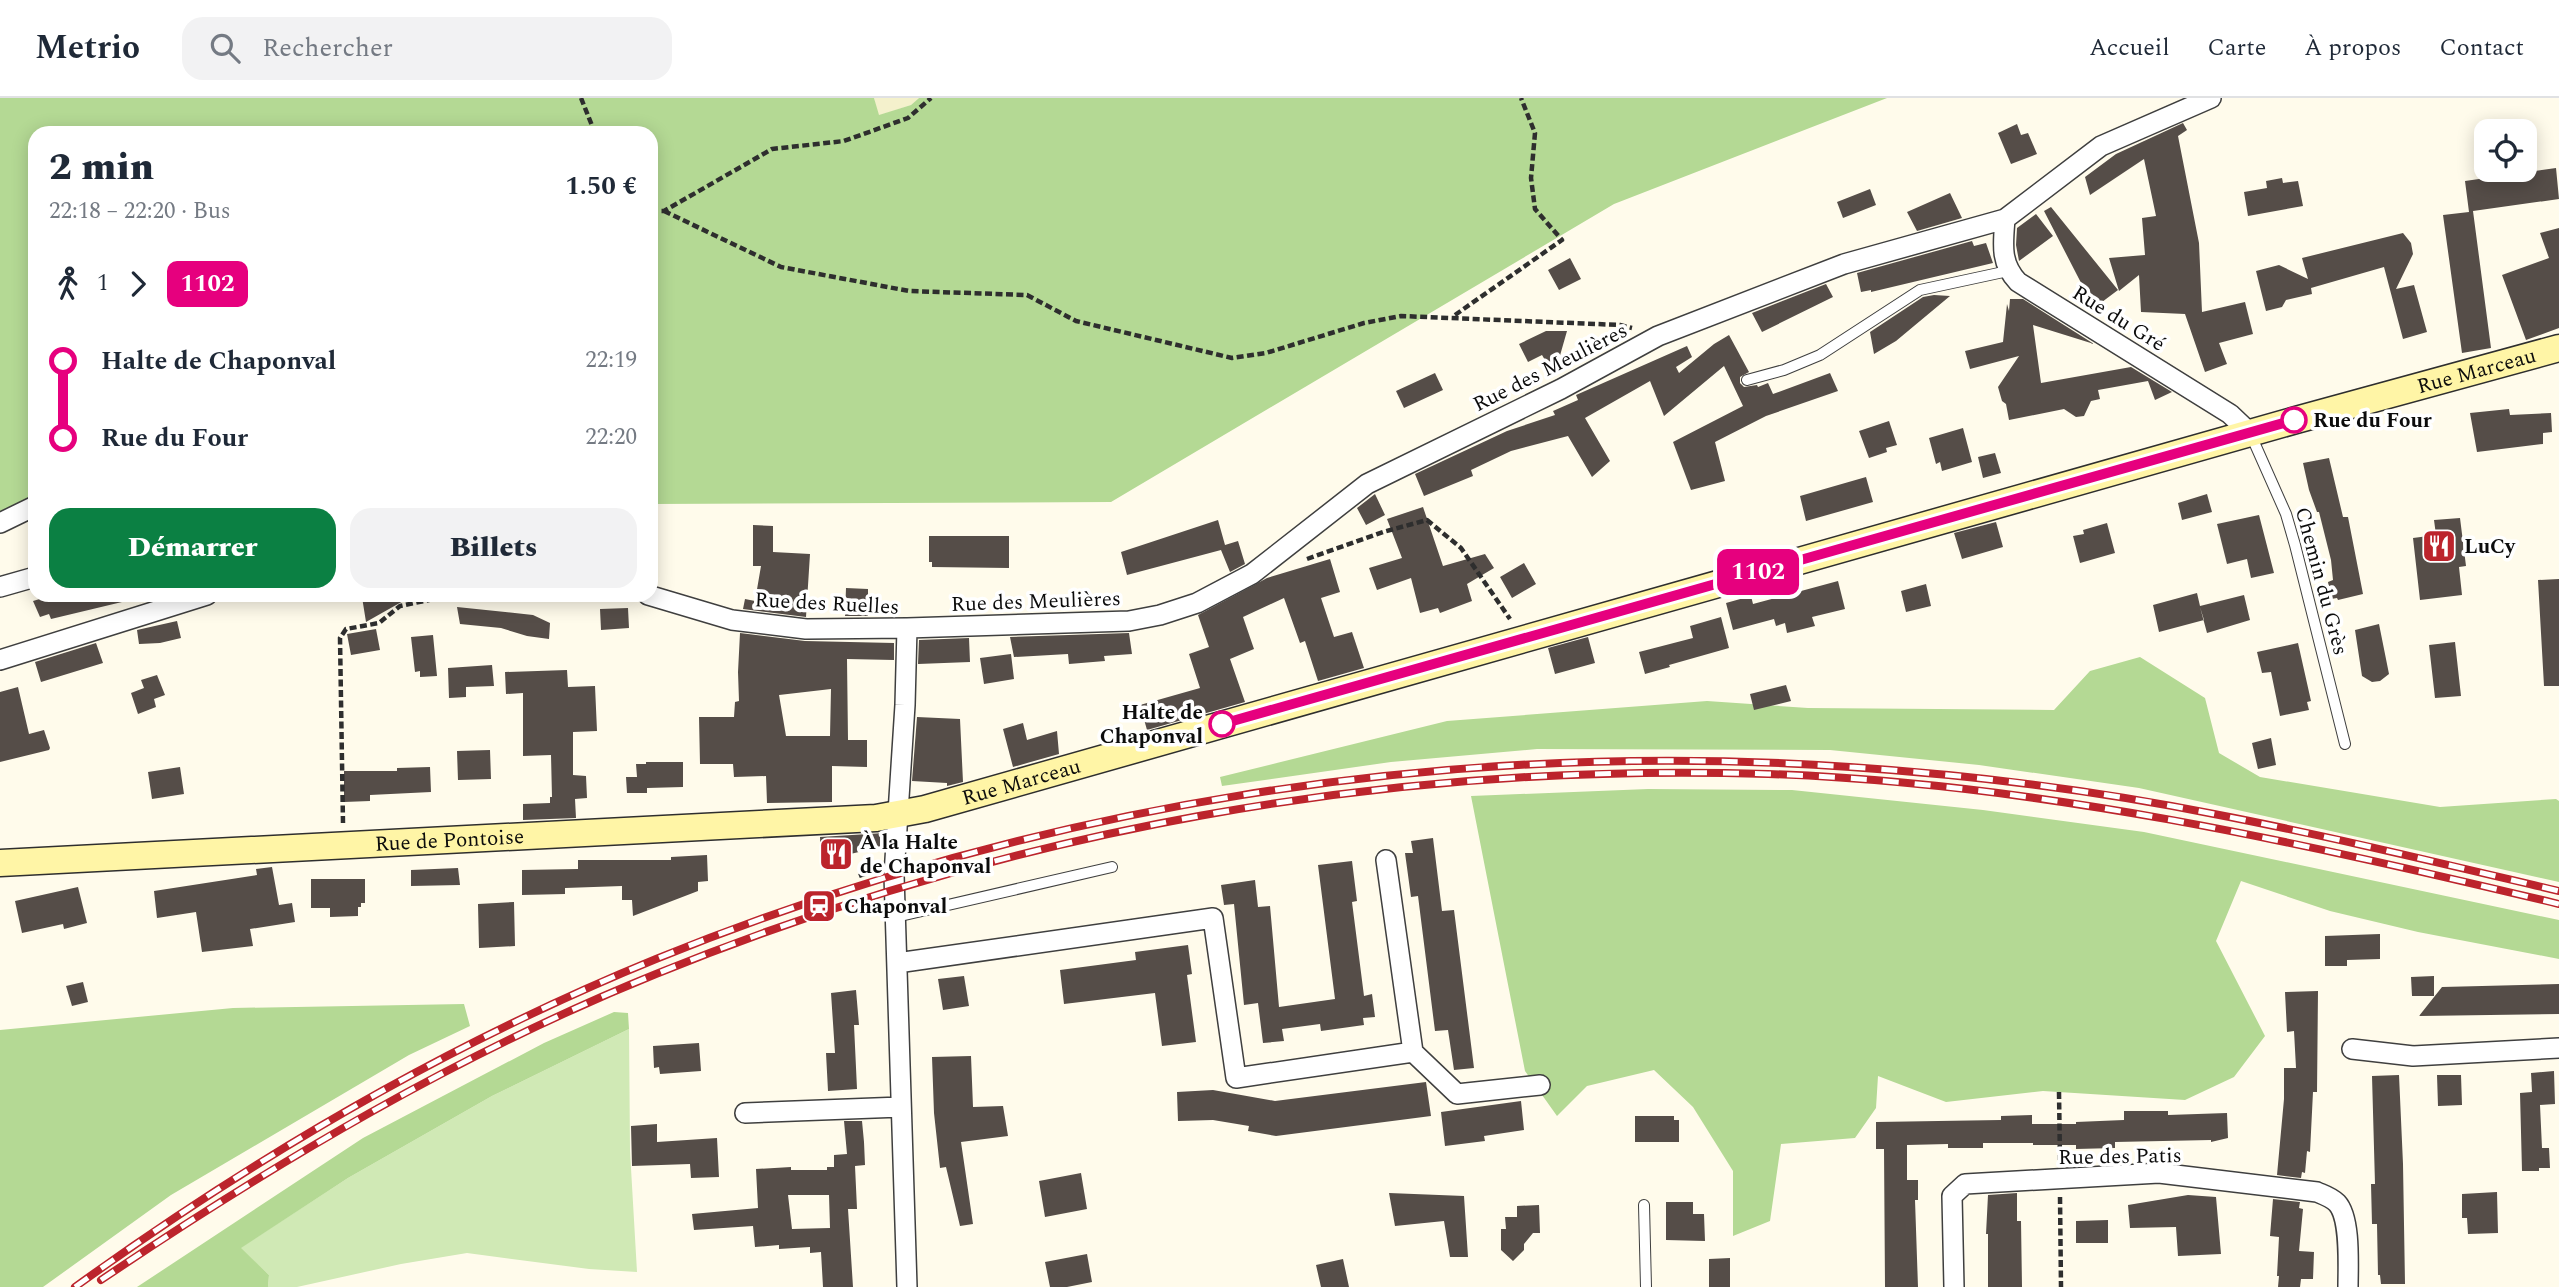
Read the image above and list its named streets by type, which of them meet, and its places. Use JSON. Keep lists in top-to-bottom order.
{
  "streets": {
    "main road": ["Rue Marceau", "Rue de Pontoise"],
    "street": [
      "Rue du Gré",
      "Rue des Meulières",
      "Rue des Ruelles",
      "Rue des Patis"
    ],
    "lane": ["Chemin du Grès"]
  },
  "crossings": [
    ["Rue du Gré", "Rue Marceau"],
    ["Rue du Gré", "Chemin du Grès"],
    ["Rue des Meulières", "Rue des Ruelles"],
    ["Rue Marceau", "Chemin du Grès"],
    ["Rue Marceau", "Rue des Ruelles"],
    ["Rue Marceau", "Rue de Pontoise"],
    ["Rue des Ruelles", "Rue de Pontoise"]
  ],
  "places": {
    "other": ["Rue du Four", "Halte de Chaponval"],
    "restaurant": ["LuCy", "À la Halte de Chaponval"],
    "station": ["Chaponval"]
  },
  "lines": ["bus line 1102"],
  "page": {
    "header": "Metrio",
    "search": "Rechercher",
    "nav": [
      "Accueil",
      "Carte",
      "À propos",
      "Contact"
    ],
    "on_map": "1102",
    "heading": ["2 min", "22:18 – 22:20 · Bus", "1.50 €"],
    "legs": ["1", "1102"],
    "list": [
      {
        "name": "Halte de Chaponval",
        "value": "22:19"
      },
      {
        "name": "Rue du Four",
        "value": "22:20"
      }
    ],
    "buttons": ["Démarrer", "Billets"]
  }
}
